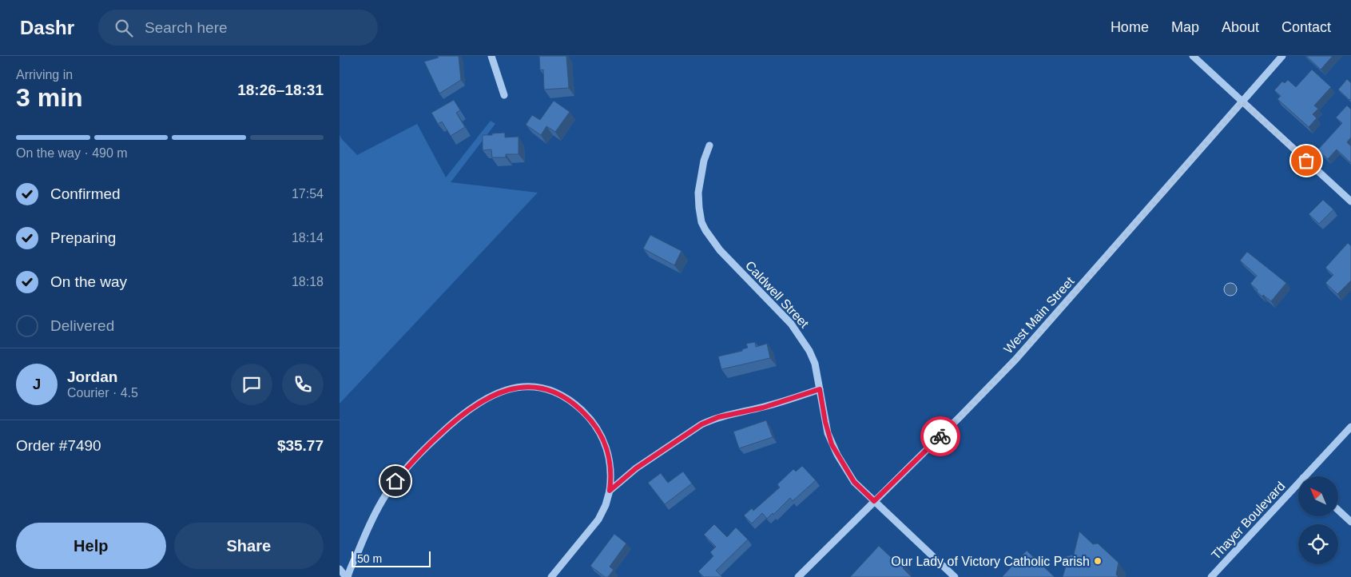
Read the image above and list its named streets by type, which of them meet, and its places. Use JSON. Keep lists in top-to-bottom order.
{
  "streets": {
    "street": ["Caldwell Street", "West Main Street", "Thayer Boulevard"]
  },
  "crossings": [
    ["Caldwell Street", "West Main Street"]
  ],
  "places": ["Our Lady of Victory Catholic Parish"],
  "scale_bar": "50 m",
  "north": "top left",
  "page": {
    "header": "Dashr",
    "search": "Search here",
    "nav": [
      "Home",
      "Map",
      "About",
      "Contact"
    ],
    "heading": ["3 min", "Arriving in", "18:26–18:31"],
    "panel": [
      "Jordan",
      "Courier · 4.5",
      "Order #7490",
      "$35.77"
    ],
    "bar": "On the way · 490 m",
    "list": [
      ["Confirmed", "17:54"],
      ["Preparing", "18:14"],
      ["On the way", "18:18"],
      "Delivered"
    ],
    "round": "J",
    "buttons": ["Help", "Share"],
    "scale": "50 m"
  }
}
